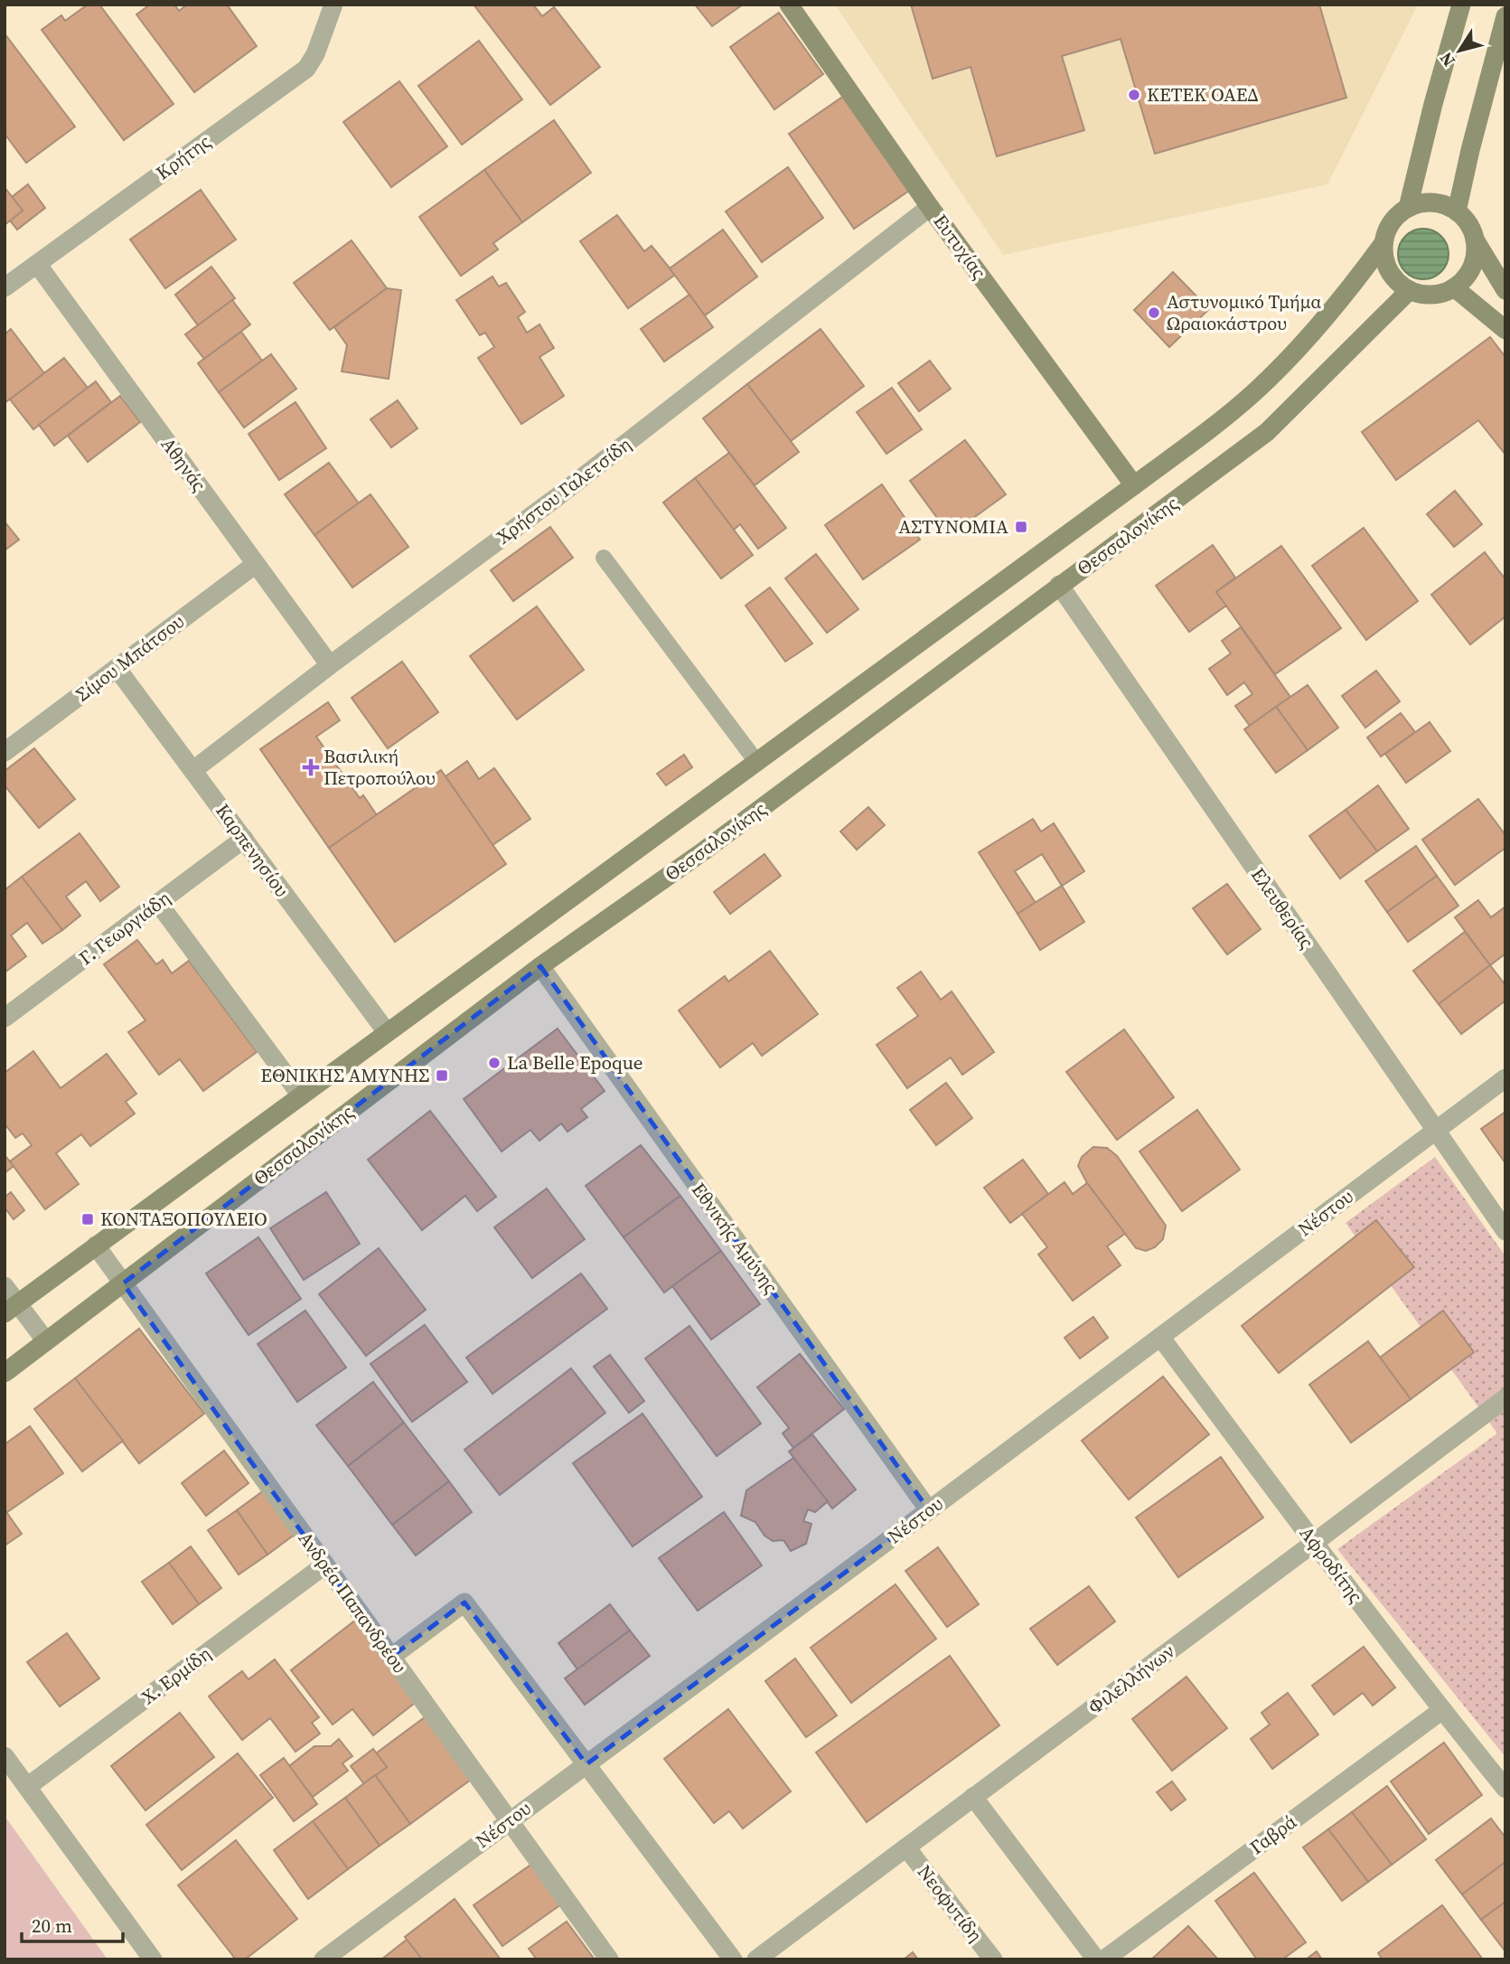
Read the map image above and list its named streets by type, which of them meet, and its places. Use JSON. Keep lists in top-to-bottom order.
{
  "streets": {
    "main road": ["Ευτυχίας", "Θεσσαλονίκης"],
    "street": [
      "Κρήτης",
      "Αθηνάς",
      "Χρήστου Γαλετσίδη",
      "Σίμου Μπάτσου",
      "Καρπενησίου",
      "Ελευθερίας",
      "Γ. Γεωργιάδη",
      "Νέστου",
      "Εθνικής Αμύνης",
      "Αφροδίτης",
      "Ανδρέα Παπανδρέου",
      "Χ. Ερμίδη",
      "Φιλελλήνων",
      "Γαβρά",
      "Νεοφυτίδη"
    ]
  },
  "crossings": [
    ["Κρήτης", "Αθηνάς"],
    ["Ευτυχίας", "Χρήστου Γαλετσίδη"],
    ["Ευτυχίας", "Θεσσαλονίκης"],
    ["Αθηνάς", "Χρήστου Γαλετσίδη"],
    ["Αθηνάς", "Σίμου Μπάτσου"],
    ["Χρήστου Γαλετσίδη", "Καρπενησίου"],
    ["Θεσσαλονίκης", "Καρπενησίου"],
    ["Θεσσαλονίκης", "Ελευθερίας"],
    ["Θεσσαλονίκης", "Εθνικής Αμύνης"],
    ["Θεσσαλονίκης", "Ανδρέα Παπανδρέου"],
    ["Σίμου Μπάτσου", "Καρπενησίου"],
    ["Καρπενησίου", "Γ. Γεωργιάδη"],
    ["Ελευθερίας", "Νέστου"],
    ["Νέστου", "Εθνικής Αμύνης"],
    ["Νέστου", "Αφροδίτης"],
    ["Νέστου", "Ανδρέα Παπανδρέου"],
    ["Αφροδίτης", "Φιλελλήνων"],
    ["Αφροδίτης", "Γαβρά"],
    ["Ανδρέα Παπανδρέου", "Χ. Ερμίδη"],
    ["Φιλελλήνων", "Νεοφυτίδη"]
  ],
  "places": {
    "other": ["ΚΕΤΕΚ ΟΑΕΔ", "Αστυνομικό Τμήμα Ωραιοκάστρου", "La Belle Epoque"],
    "transit": ["ΑΣΤΥΝΟΜΙΑ", "ΕΘΝΙΚΗΣ ΑΜΥΝΗΣ", "ΚΟΝΤΑΞΟΠΟΥΛΕΙΟ"],
    "health": ["Βασιλική Πετροπούλου"]
  },
  "scale_bar": "20 m",
  "north": "bottom left"
}
